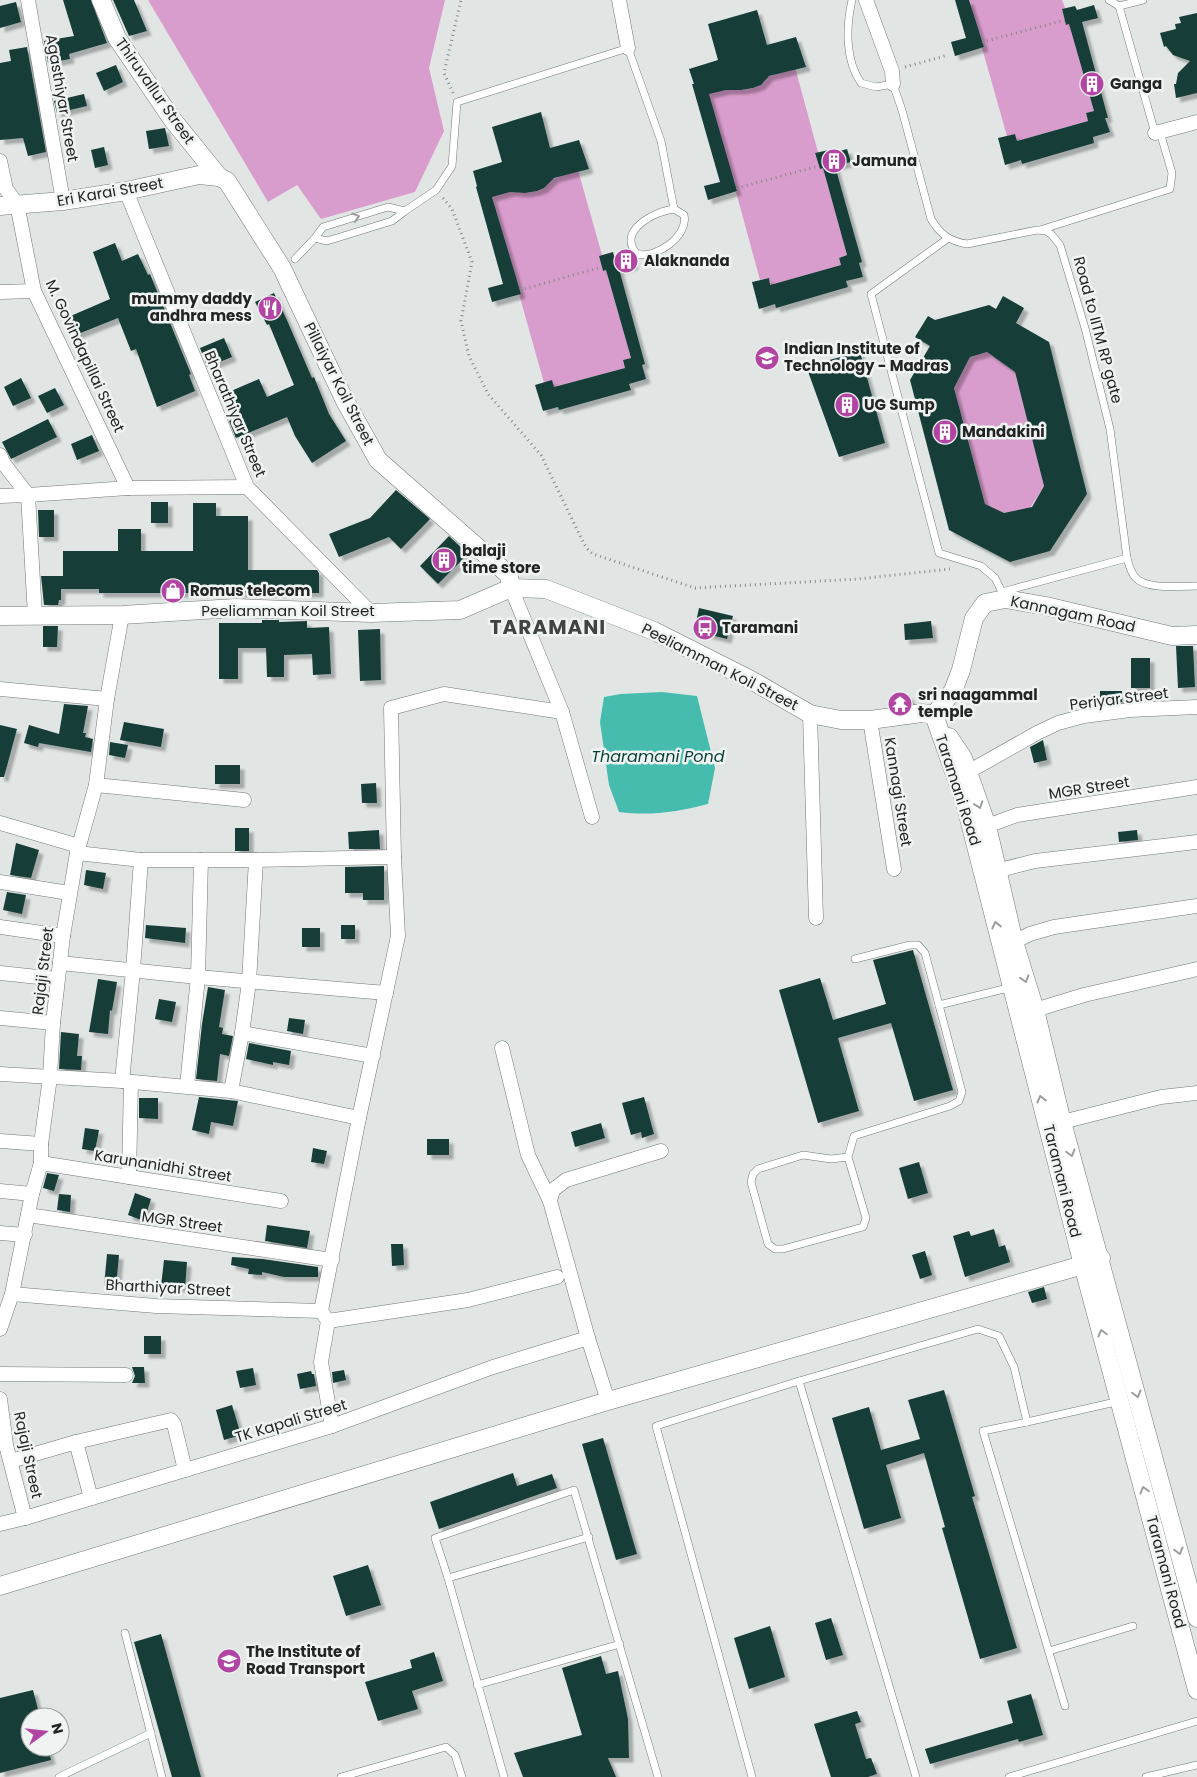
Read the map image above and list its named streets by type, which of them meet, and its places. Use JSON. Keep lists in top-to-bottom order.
{
  "streets": {
    "street": [
      "Thiruvallur Street",
      "Agasthiyar Street",
      "Eri Karai Street",
      "M. Govindapillai Street",
      "Pillaiyar Koil Street",
      "Bharathiyar Street",
      "Peeliamman Koil Street",
      "Kannagam Road",
      "Periyar Street",
      "MGR Street",
      "Taramani Road",
      "Kannagi Street",
      "Rajaji Street",
      "Karunanidhi Street",
      "Bharthiyar Street",
      "TK Kapali Street"
    ],
    "lane": ["Road to IITM RP gate"]
  },
  "crossings": [
    ["Thiruvallur Street", "Eri Karai Street"],
    ["Thiruvallur Street", "Pillaiyar Koil Street"],
    ["Agasthiyar Street", "Eri Karai Street"],
    ["Eri Karai Street", "M. Govindapillai Street"],
    ["Eri Karai Street", "Pillaiyar Koil Street"],
    ["Eri Karai Street", "Bharathiyar Street"],
    ["Pillaiyar Koil Street", "Peeliamman Koil Street"],
    ["Bharathiyar Street", "Peeliamman Koil Street"],
    ["Peeliamman Koil Street", "Kannagam Road"],
    ["Peeliamman Koil Street", "Taramani Road"],
    ["Peeliamman Koil Street", "Kannagi Street"],
    ["Peeliamman Koil Street", "Rajaji Street"],
    ["Kannagam Road", "Taramani Road"],
    ["Periyar Street", "Taramani Road"],
    ["MGR Street", "Taramani Road"],
    ["MGR Street", "Rajaji Street"],
    ["Rajaji Street", "Karunanidhi Street"],
    ["Rajaji Street", "Bharthiyar Street"],
    ["Rajaji Street", "TK Kapali Street"]
  ],
  "districts": ["TARAMANI"],
  "water": ["Tharamani Pond"],
  "places": {
    "building": [
      "Ganga",
      "Jamuna",
      "Alaknanda",
      "UG Sump",
      "Mandakini",
      "balaji time store"
    ],
    "restaurant": ["mummy daddy andhra mess"],
    "school or university": ["Indian Institute of Technology - Madras", "The Institute of Road Transport"],
    "shop": ["Romus telecom"],
    "bus stop": ["Taramani"],
    "temple": ["sri naagammal temple"]
  },
  "north": "right"
}
